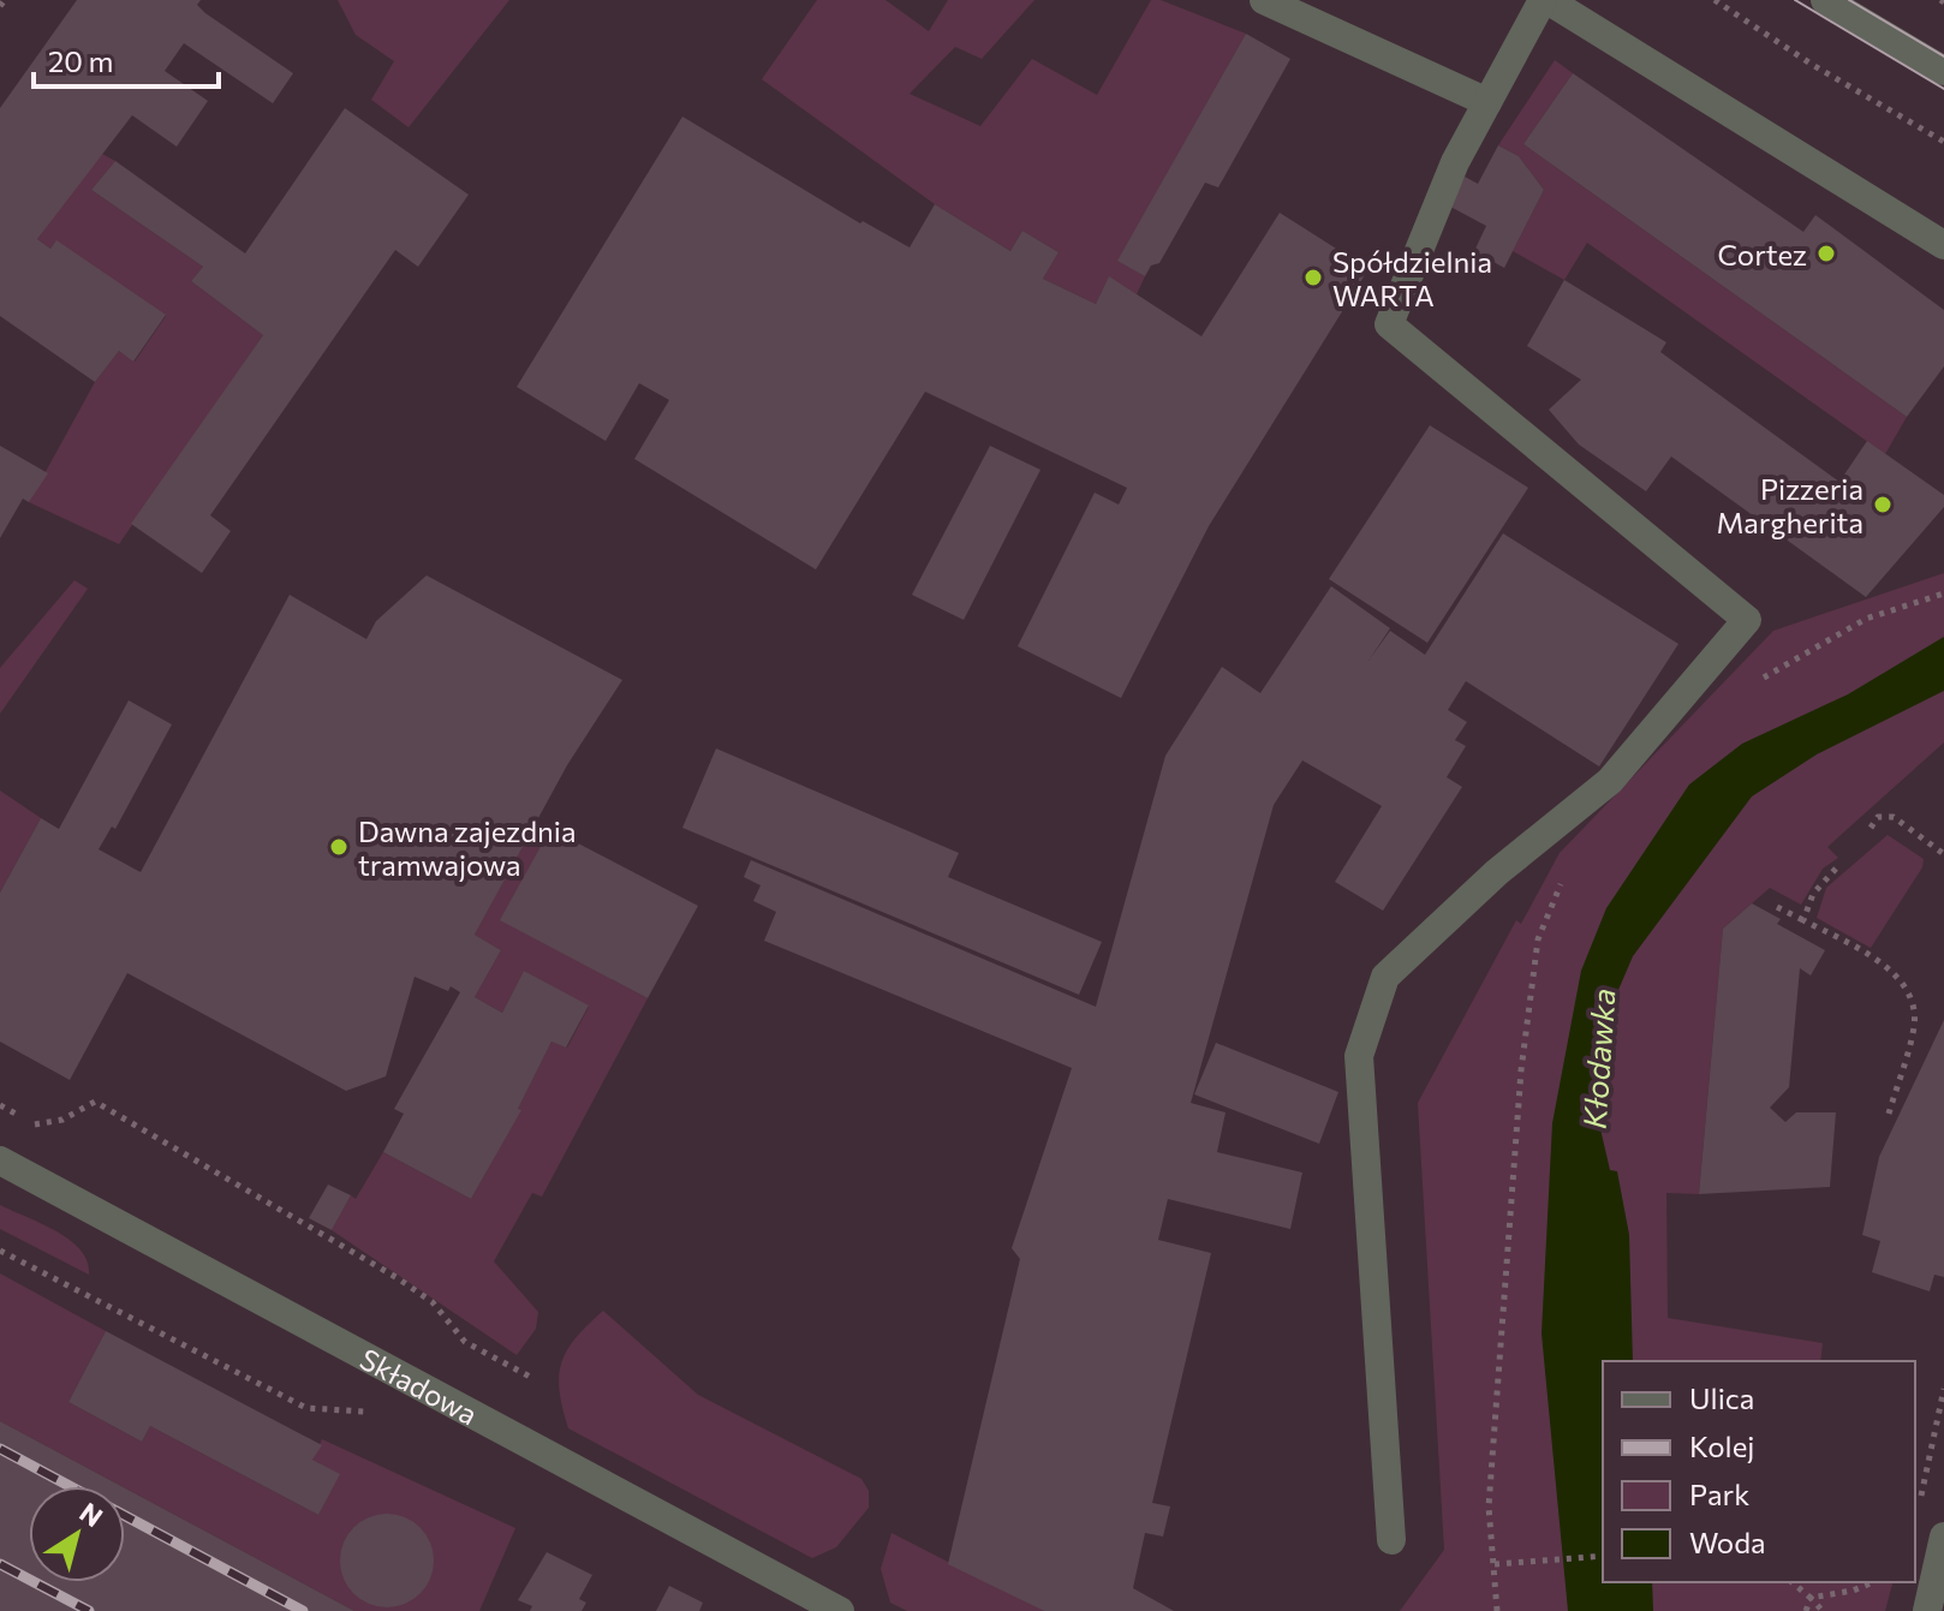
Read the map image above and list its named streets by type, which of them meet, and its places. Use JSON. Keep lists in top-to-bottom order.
{
  "streets": {
    "street": ["Składowa"]
  },
  "water": ["Kłodawka"],
  "places": [
    "Cortez",
    "Spółdzielnia WARTA",
    "Pizzeria Margherita",
    "Dawna zajezdnia tramwajowa"
  ],
  "legend": [
    "Ulica",
    "Kolej",
    "Park",
    "Woda"
  ],
  "scale_bar": "20 m",
  "north": "top right"
}
